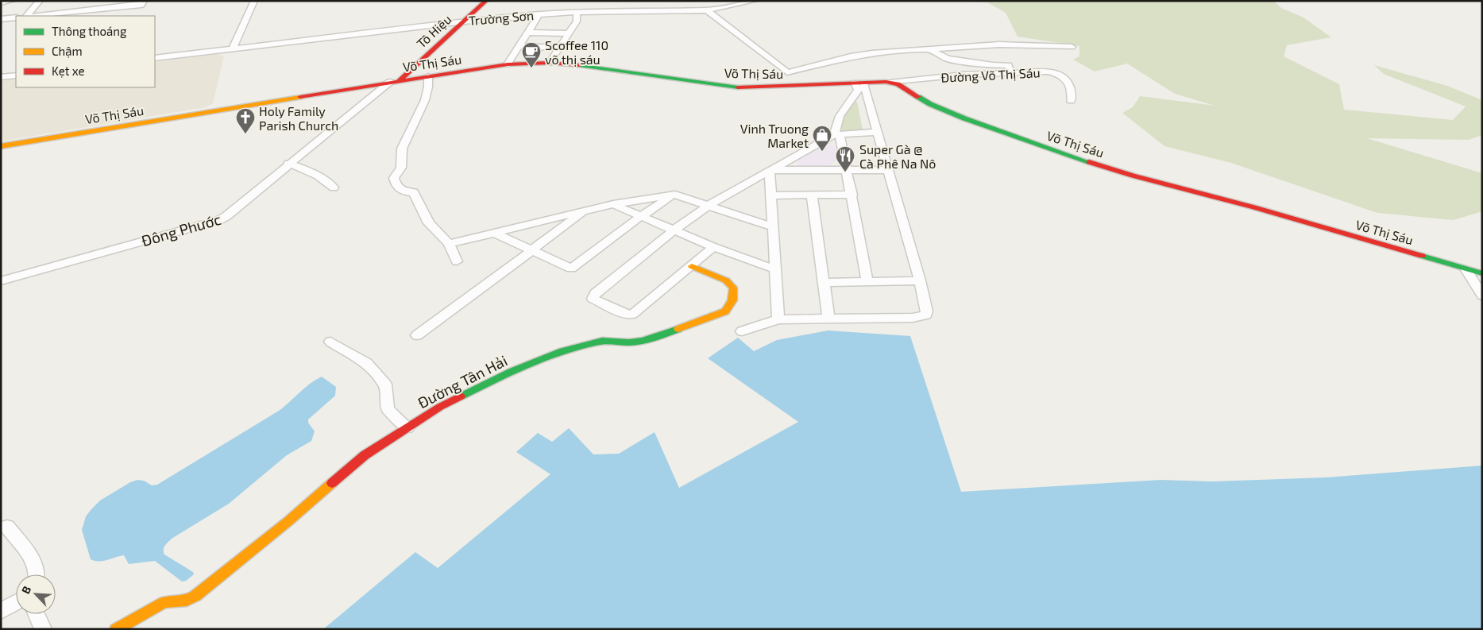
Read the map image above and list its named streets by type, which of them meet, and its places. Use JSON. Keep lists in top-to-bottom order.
{
  "streets": {
    "main road": ["Tô Hiệu", "Võ Thị Sáu", "Đường Tân Hải"],
    "street": ["Trường Sơn", "Đường Võ Thị Sáu", "Đông Phước"]
  },
  "crossings": [
    ["Trường Sơn", "Tô Hiệu"],
    ["Tô Hiệu", "Võ Thị Sáu"],
    ["Tô Hiệu", "Đông Phước"],
    ["Võ Thị Sáu", "Đường Võ Thị Sáu"],
    ["Võ Thị Sáu", "Đông Phước"]
  ],
  "places": {
    "cafe": ["Scoffee 110 võ thị sáu"],
    "church": ["Holy Family Parish Church"],
    "shop": ["Vinh Truong Market"],
    "restaurant": ["Super Gà @ Cà Phê Na Nô"]
  },
  "legend": ["Thông thoáng", "Chậm", "Kẹt xe"],
  "north": "top left"
}
